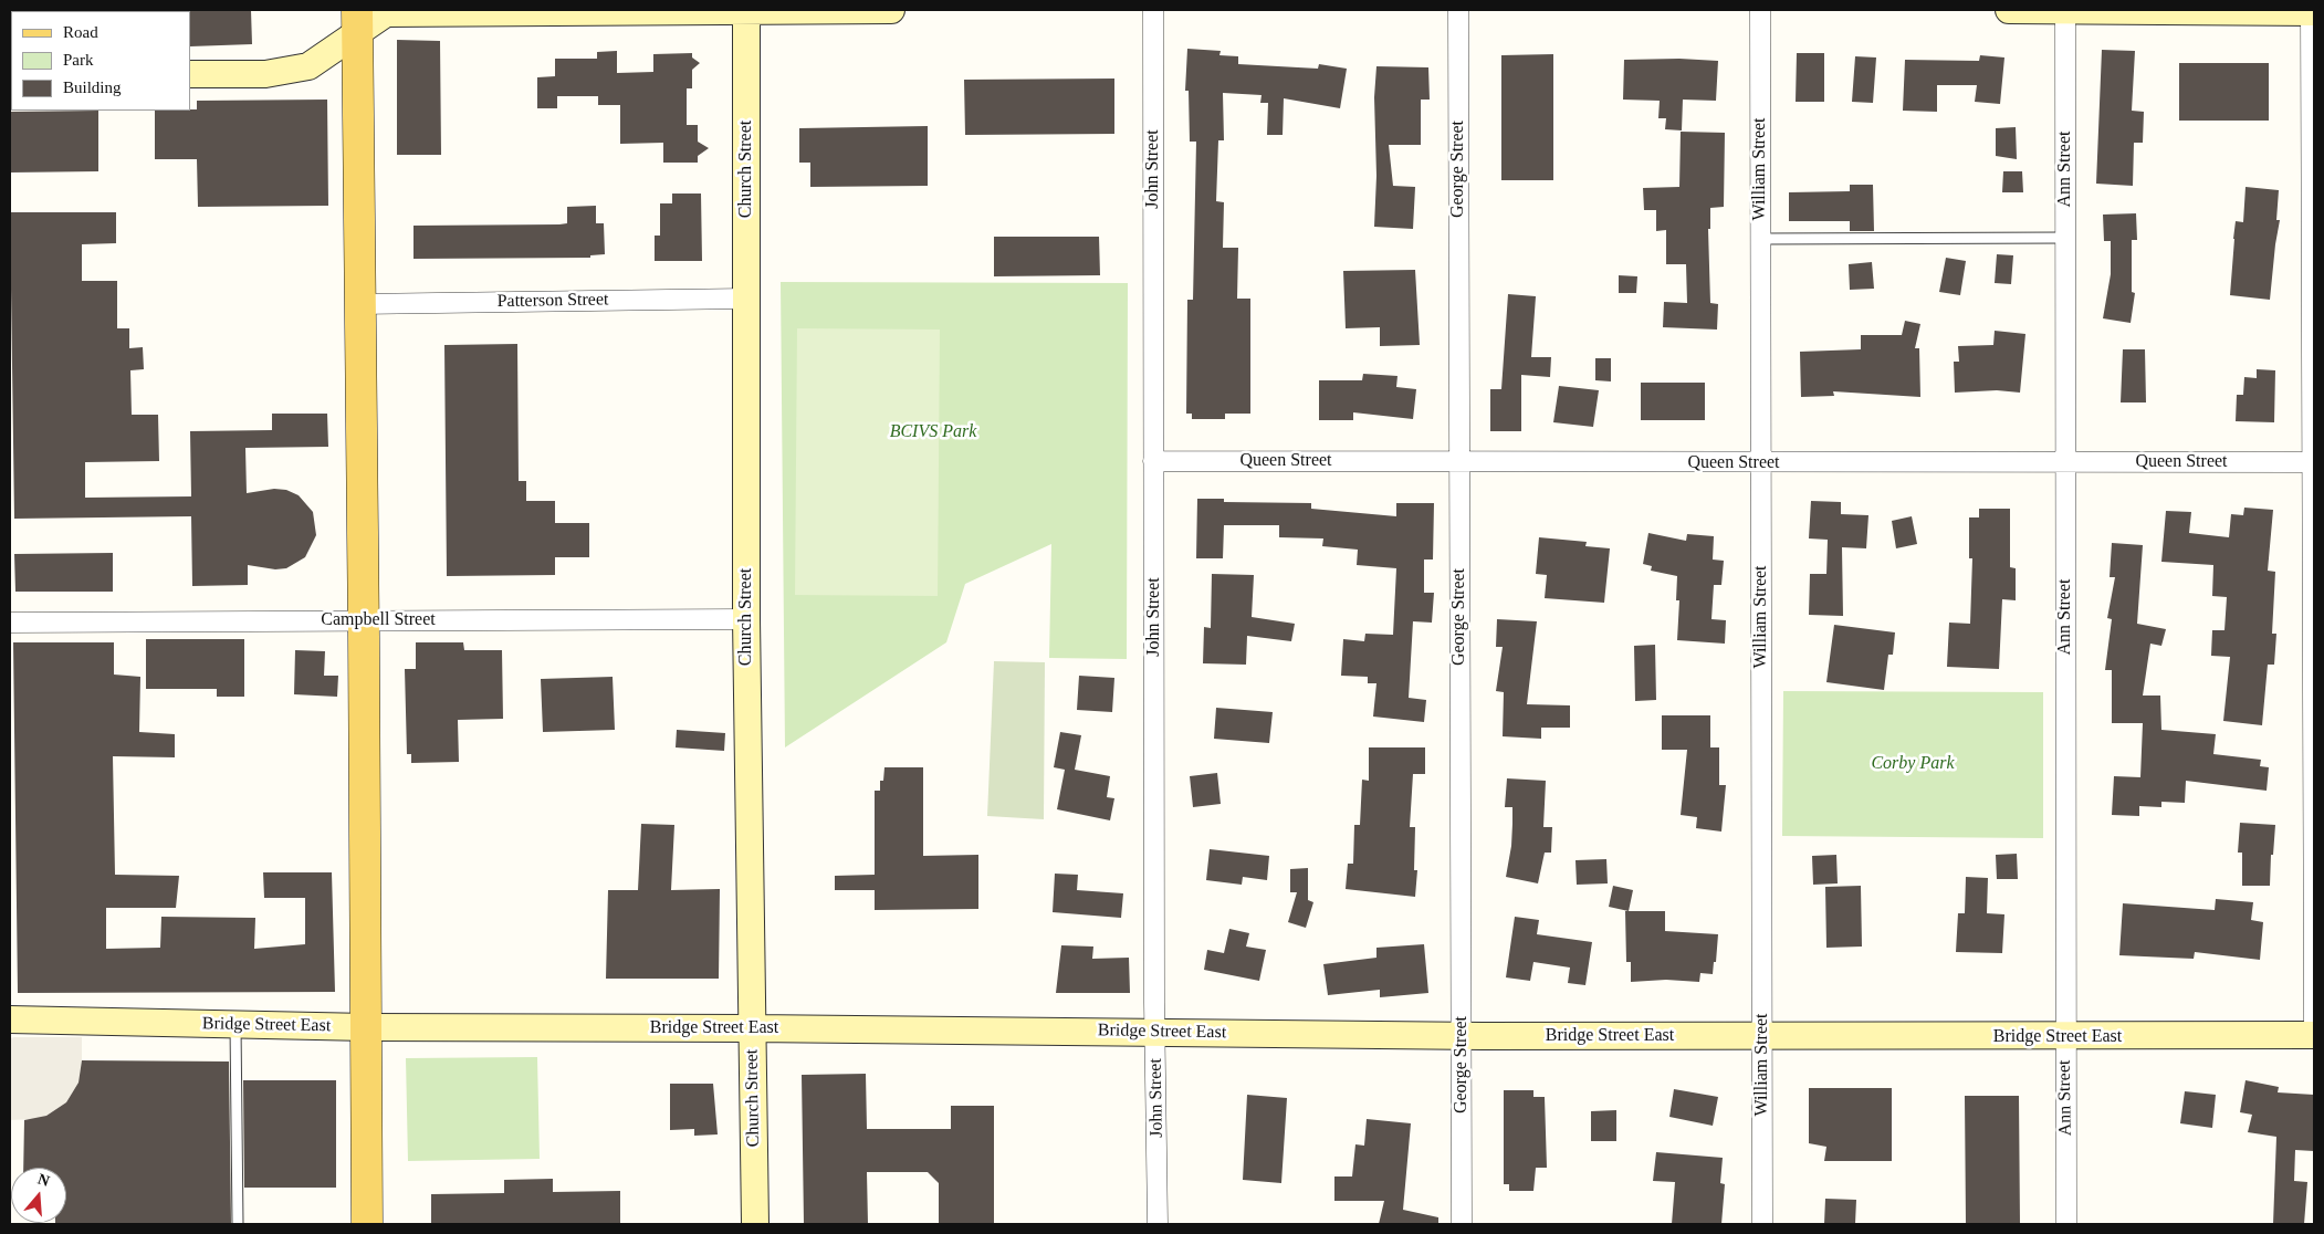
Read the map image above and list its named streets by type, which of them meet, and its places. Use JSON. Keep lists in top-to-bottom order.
{
  "streets": {
    "street": [
      "Church Street",
      "John Street",
      "George Street",
      "William Street",
      "Ann Street",
      "Patterson Street",
      "Queen Street",
      "Campbell Street",
      "Bridge Street East"
    ]
  },
  "crossings": [
    ["Church Street", "Patterson Street"],
    ["Church Street", "Campbell Street"],
    ["Church Street", "Bridge Street East"],
    ["John Street", "Queen Street"],
    ["John Street", "Bridge Street East"],
    ["George Street", "Queen Street"],
    ["George Street", "Bridge Street East"],
    ["William Street", "Queen Street"],
    ["William Street", "Bridge Street East"],
    ["Ann Street", "Queen Street"],
    ["Ann Street", "Bridge Street East"]
  ],
  "parks": ["BCIVS Park", "Corby Park"],
  "legend": ["Road", "Park", "Building"],
  "north": "top"
}
